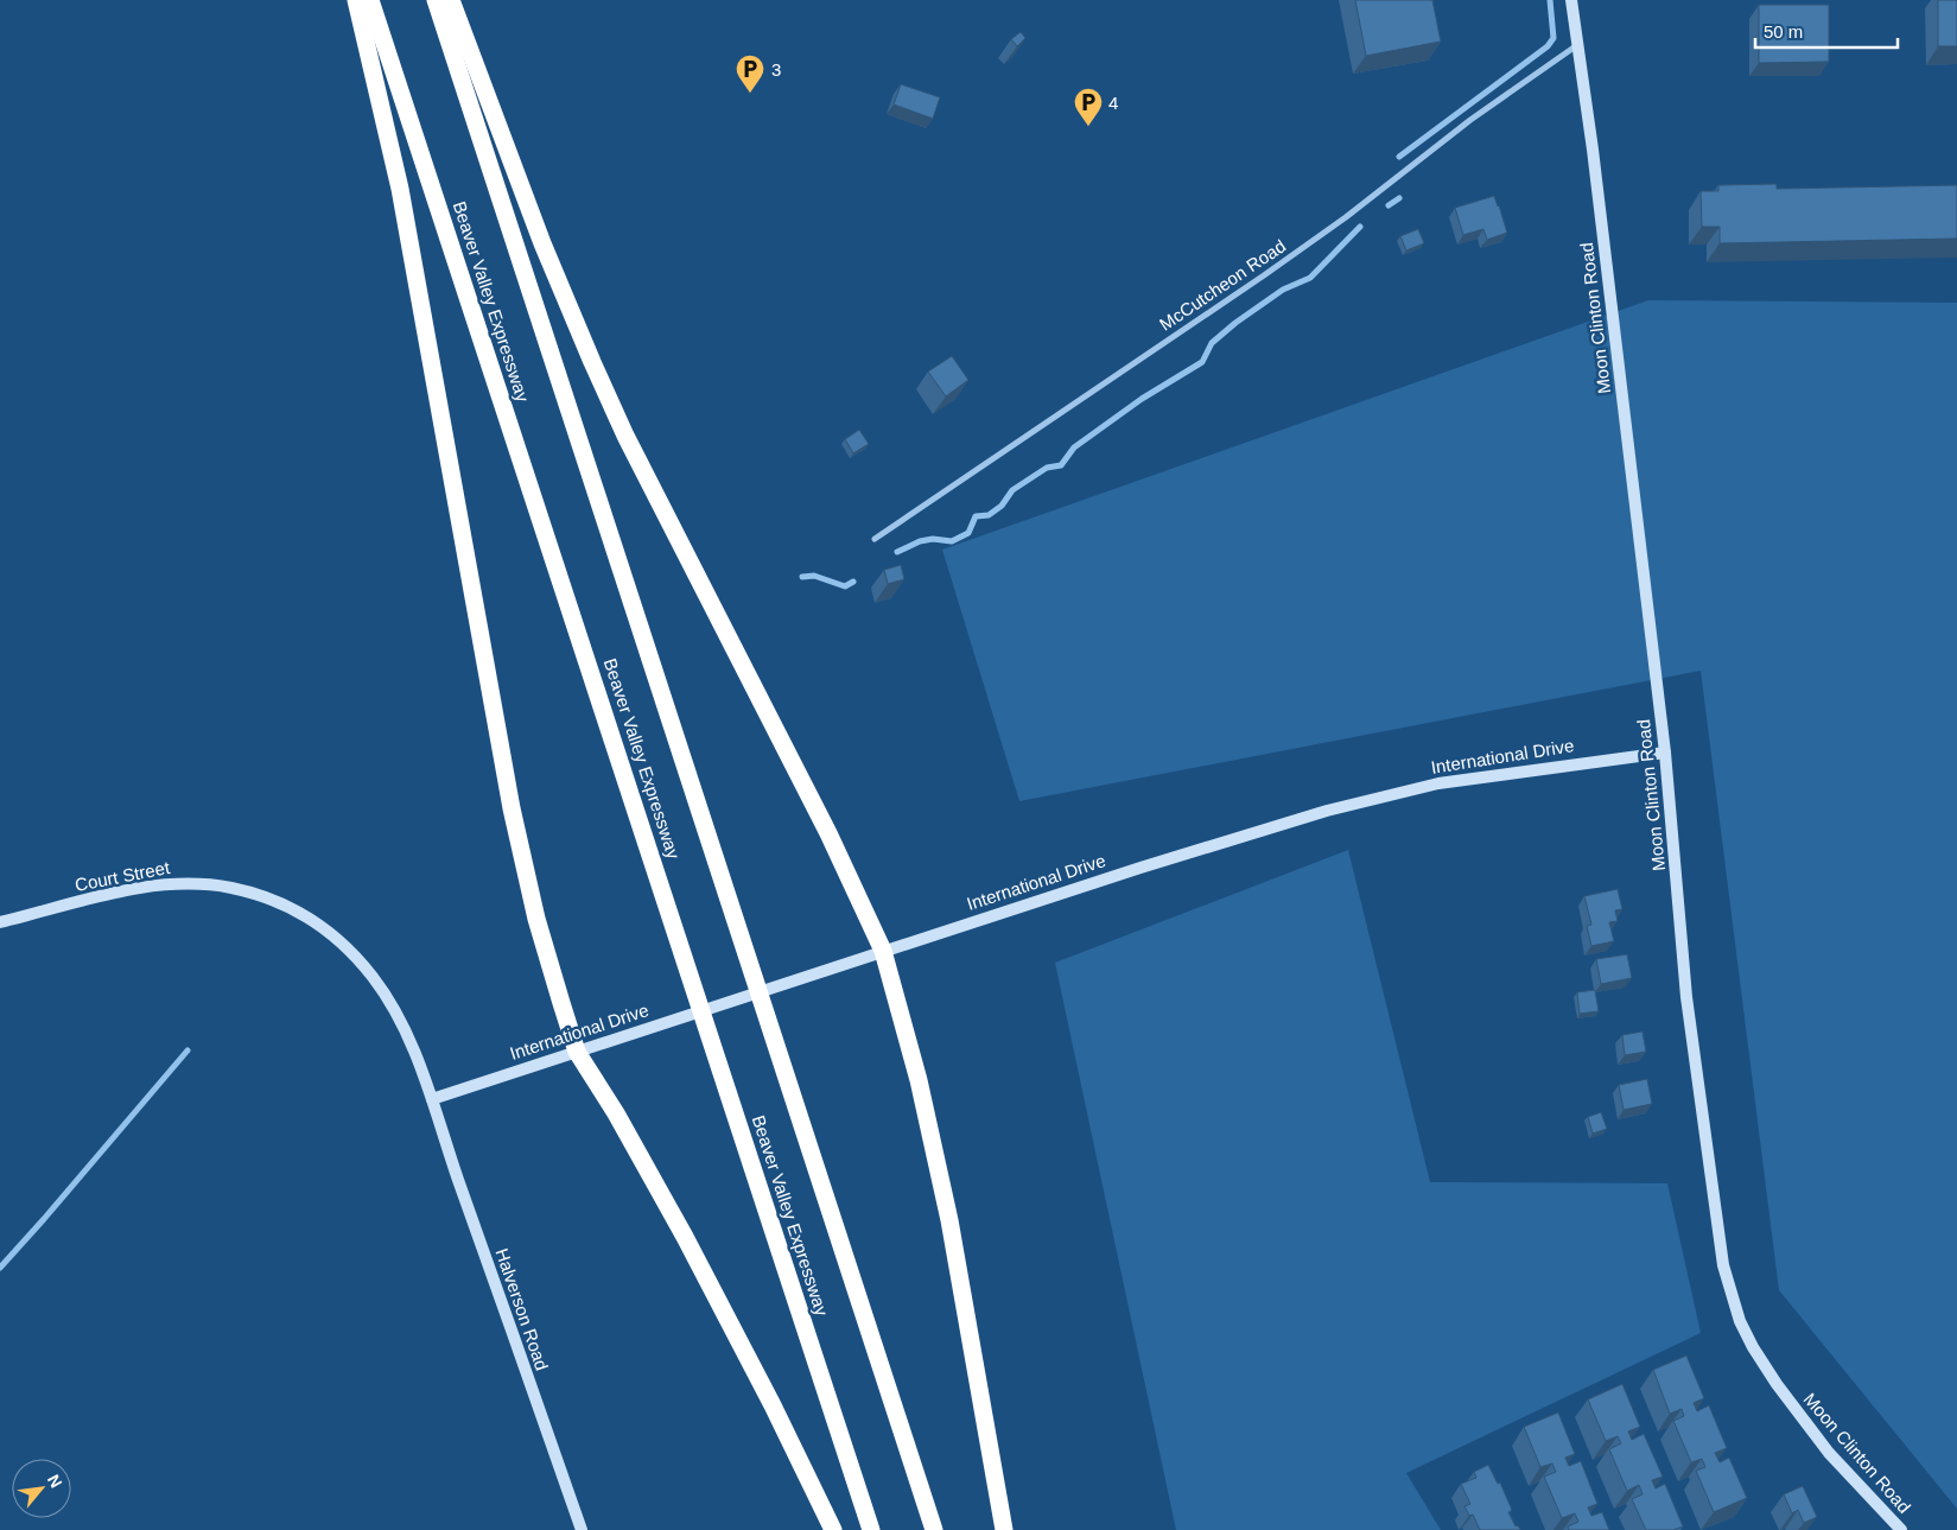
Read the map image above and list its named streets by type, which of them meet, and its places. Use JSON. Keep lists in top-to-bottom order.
{
  "streets": {
    "highway": ["Beaver Valley Expressway"],
    "street": [
      "McCutcheon Road",
      "Moon Clinton Road",
      "International Drive",
      "Court Street",
      "Halverson Road"
    ]
  },
  "crossings": [
    ["McCutcheon Road", "Moon Clinton Road"],
    ["Moon Clinton Road", "International Drive"],
    ["International Drive", "Court Street"],
    ["International Drive", "Halverson Road"],
    ["Court Street", "Halverson Road"]
  ],
  "places": {
    "parking": ["3", "4"]
  },
  "scale_bar": "50 m",
  "north": "top right"
}
